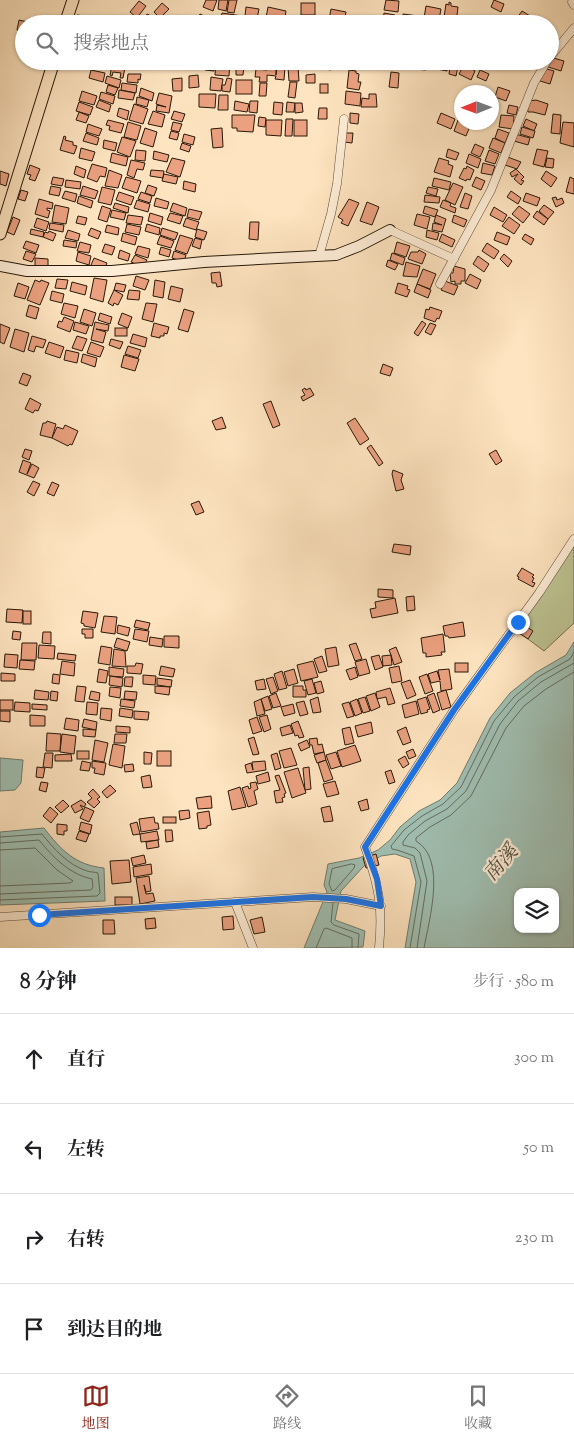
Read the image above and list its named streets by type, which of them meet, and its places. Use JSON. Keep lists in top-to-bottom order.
{
  "water": ["南溪"],
  "north": "left",
  "page": {
    "search": "搜索地点",
    "heading": ["8 分钟", "步行 · 580 m"],
    "list": [
      ["直行", "300 m"],
      ["左转", "50 m"],
      ["右转", "230 m"],
      "到达目的地"
    ],
    "nav": ["地图", "路线", "收藏"]
  }
}
